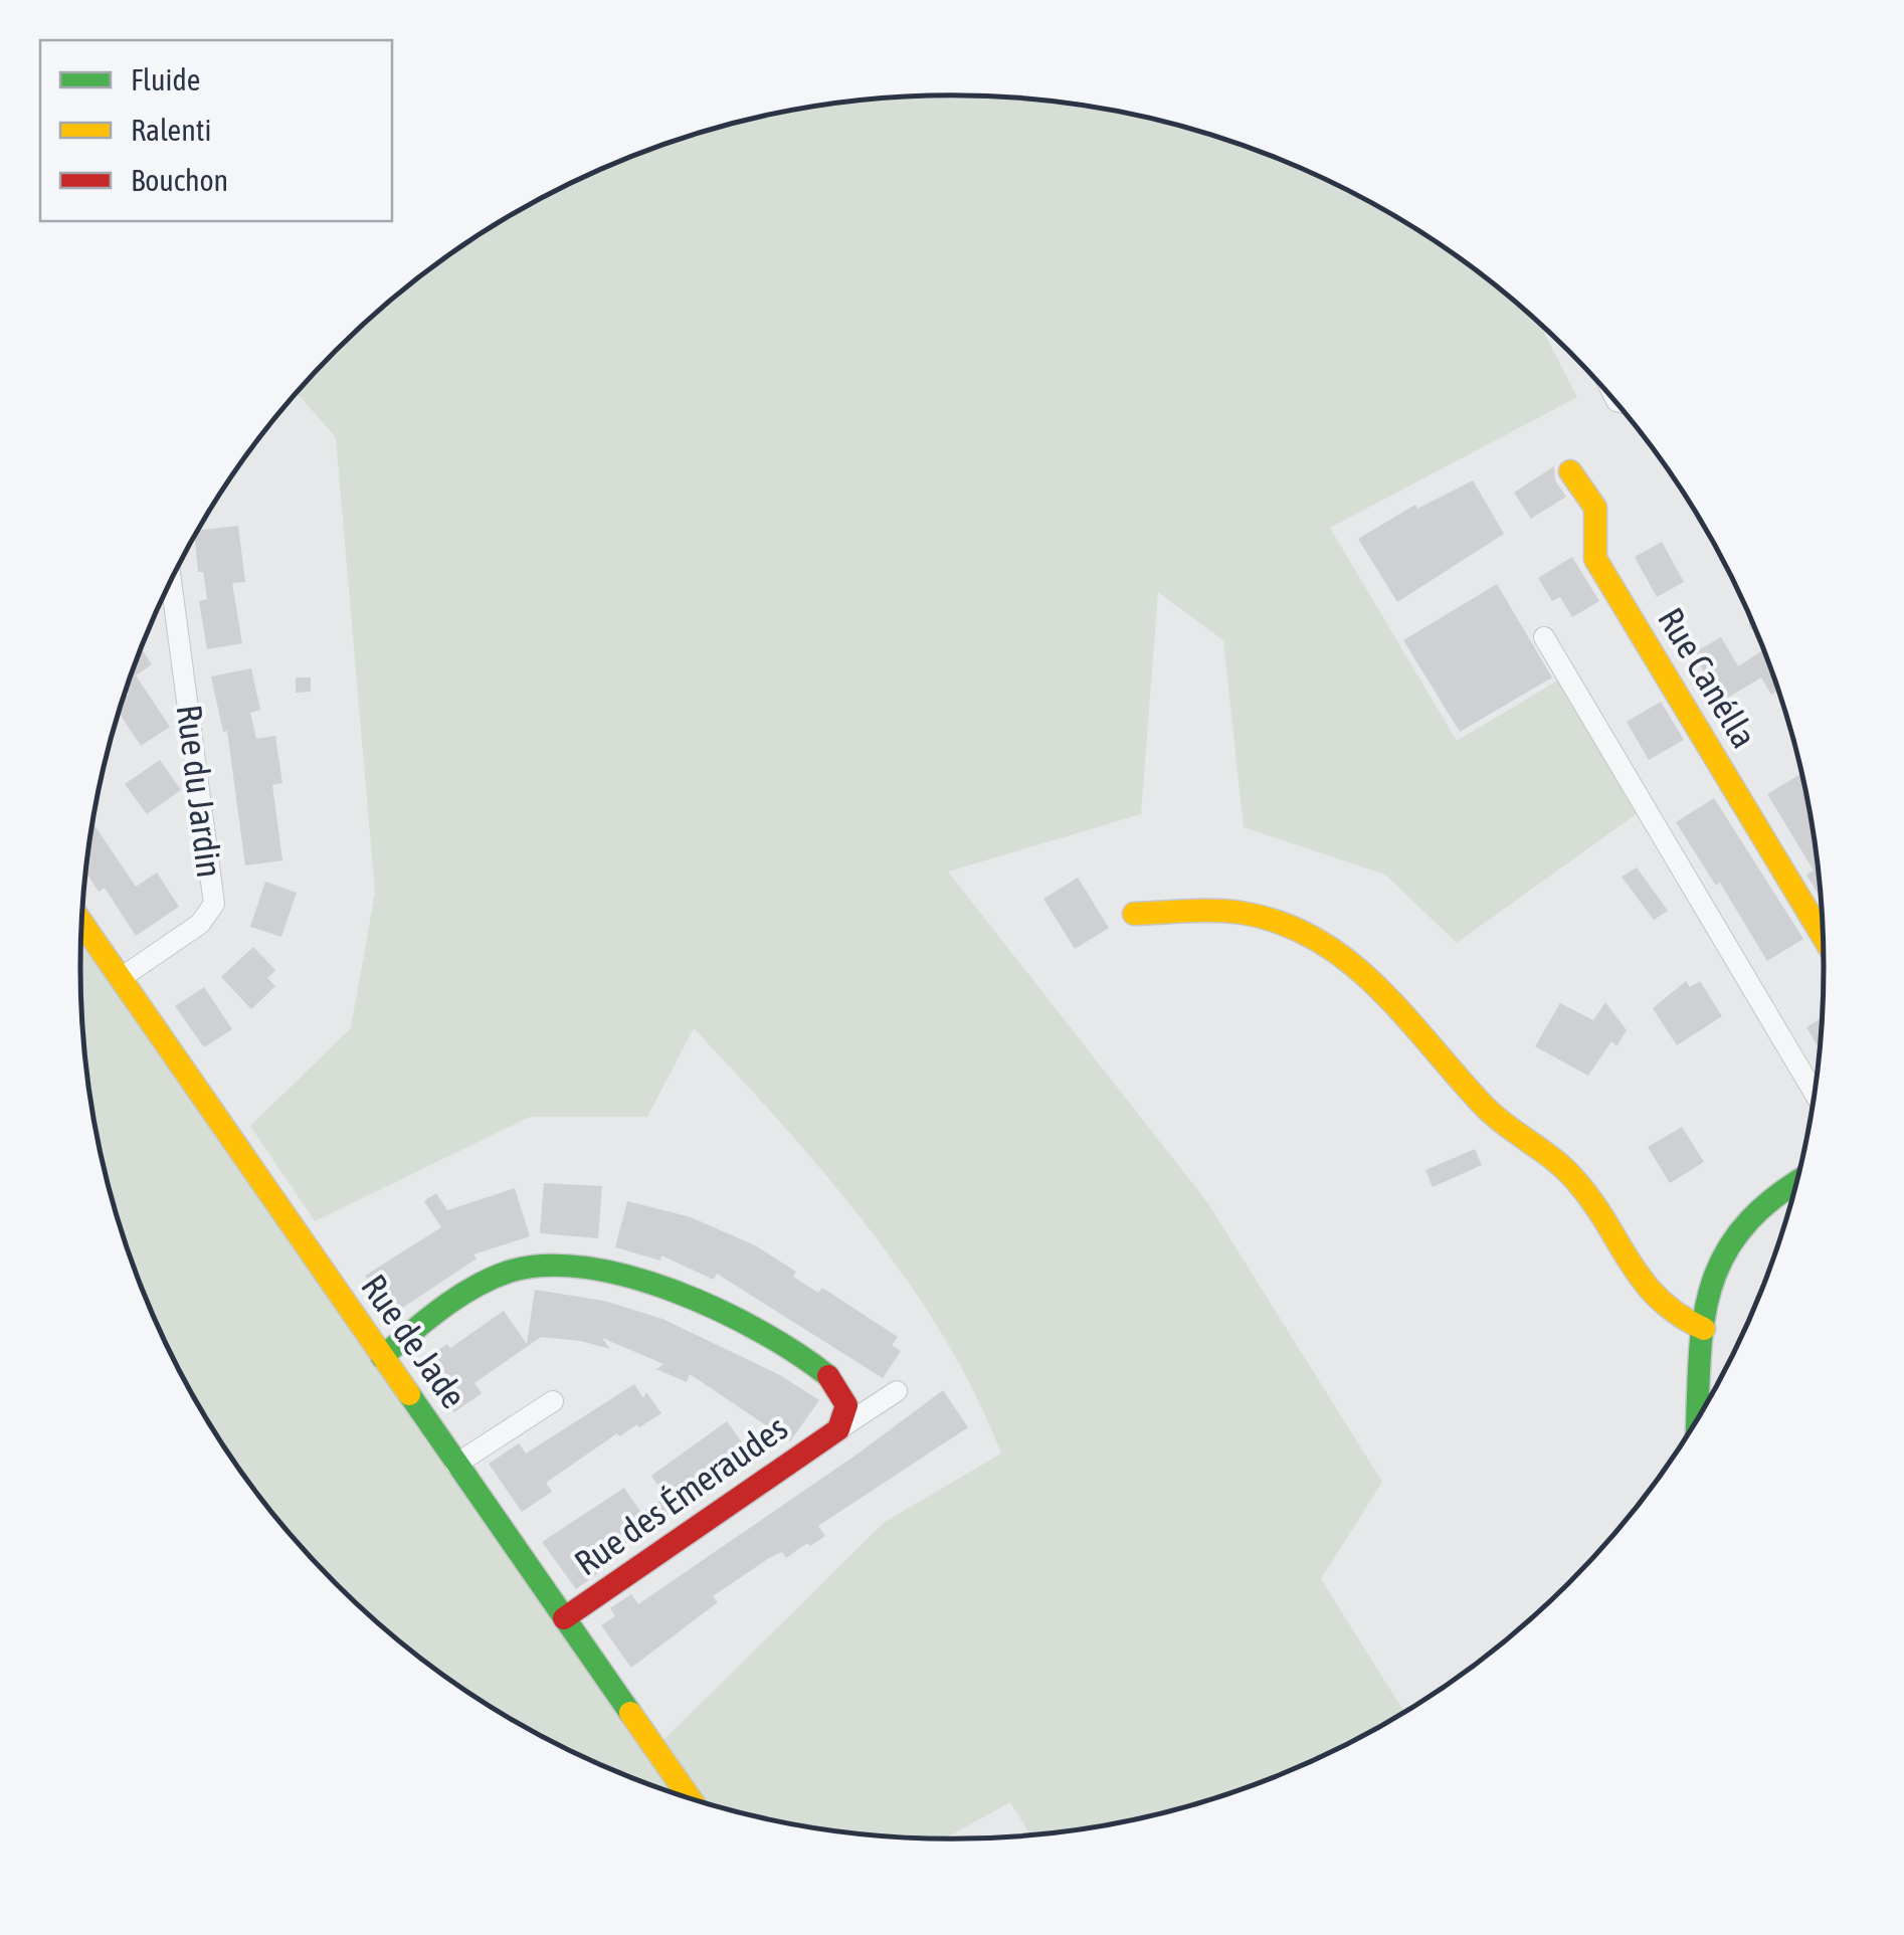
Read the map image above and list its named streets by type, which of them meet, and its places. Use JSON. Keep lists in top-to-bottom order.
{
  "streets": {
    "street": [
      "Rue Canélla",
      "Rue du Jardin",
      "Rue de Jade",
      "Rue des Émeraudes"
    ]
  },
  "crossings": [
    ["Rue du Jardin", "Rue de Jade"],
    ["Rue de Jade", "Rue des Émeraudes"]
  ],
  "legend": ["Fluide", "Ralenti", "Bouchon"]
}
